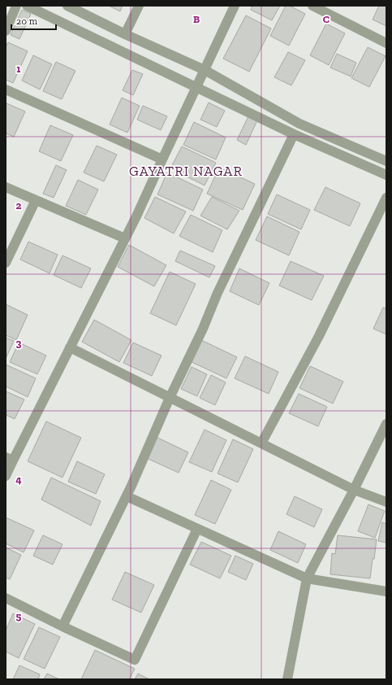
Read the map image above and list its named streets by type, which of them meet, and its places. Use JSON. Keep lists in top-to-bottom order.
{
  "districts": ["GAYATRI NAGAR"],
  "scale_bar": "20 m",
  "grid": {
    "columns": ["B", "C"],
    "rows": [
      "1",
      "2",
      "3",
      "4",
      "5"
    ]
  }
}
